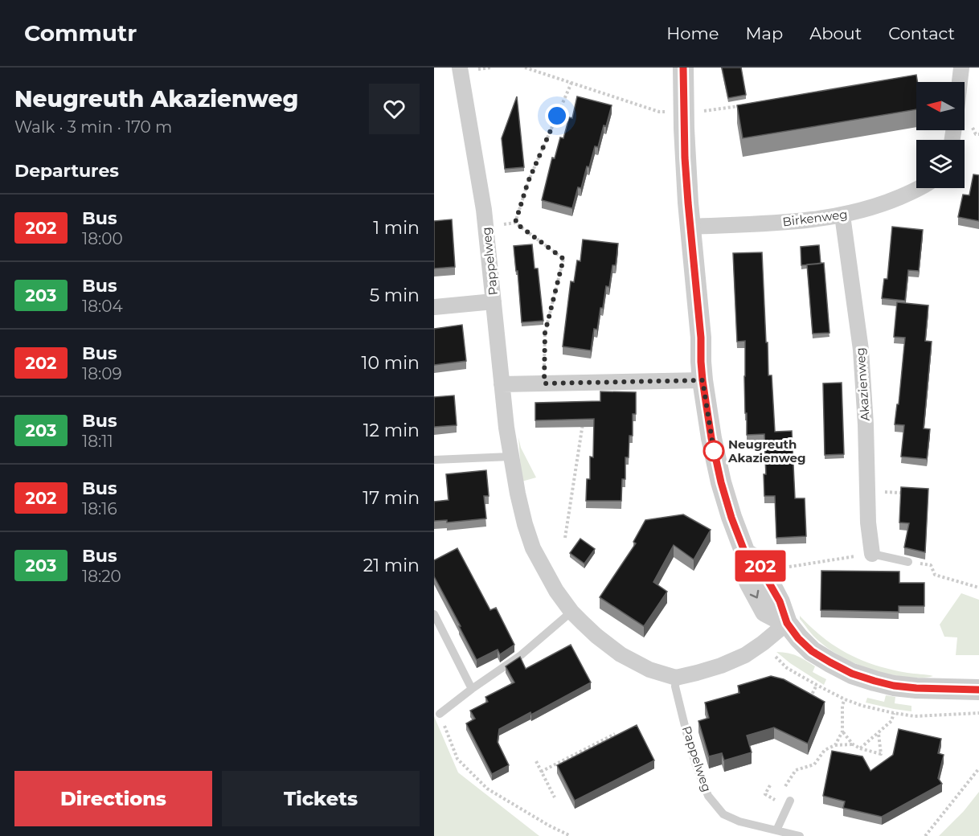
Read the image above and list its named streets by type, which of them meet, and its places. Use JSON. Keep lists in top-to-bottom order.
{
  "streets": {
    "street": ["Birkenweg", "Pappelweg", "Akazienweg"]
  },
  "crossings": [
    ["Birkenweg", "Akazienweg"]
  ],
  "places": ["Neugreuth Akazienweg"],
  "lines": ["bus line 202"],
  "north": "left",
  "page": {
    "header": "Commutr",
    "nav": [
      "Home",
      "Map",
      "About",
      "Contact"
    ],
    "heading": [
      ["Neugreuth Akazienweg", "Walk · 3 min · 170 m"],
      "Departures"
    ],
    "on_map": "202",
    "list": [
      {
        "mark": "202",
        "name": "Bus",
        "note": "18:00",
        "value": "1 min"
      },
      {
        "mark": "203",
        "name": "Bus",
        "note": "18:04",
        "value": "5 min"
      },
      {
        "mark": "202",
        "name": "Bus",
        "note": "18:09",
        "value": "10 min"
      },
      {
        "mark": "203",
        "name": "Bus",
        "note": "18:11",
        "value": "12 min"
      },
      {
        "mark": "202",
        "name": "Bus",
        "note": "18:16",
        "value": "17 min"
      },
      {
        "mark": "203",
        "name": "Bus",
        "note": "18:20",
        "value": "21 min"
      }
    ],
    "buttons": ["Directions", "Tickets"]
  }
}
